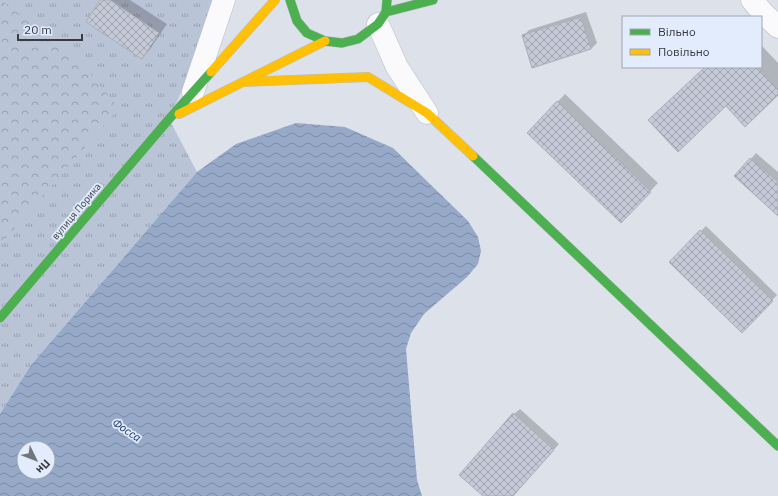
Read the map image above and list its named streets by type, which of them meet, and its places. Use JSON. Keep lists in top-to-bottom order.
{
  "streets": {
    "main road": ["вулиця Порика"]
  },
  "water": ["Фосса"],
  "legend": ["Вільно", "Повільно"],
  "scale_bar": "20 m",
  "north": "bottom right"
}
